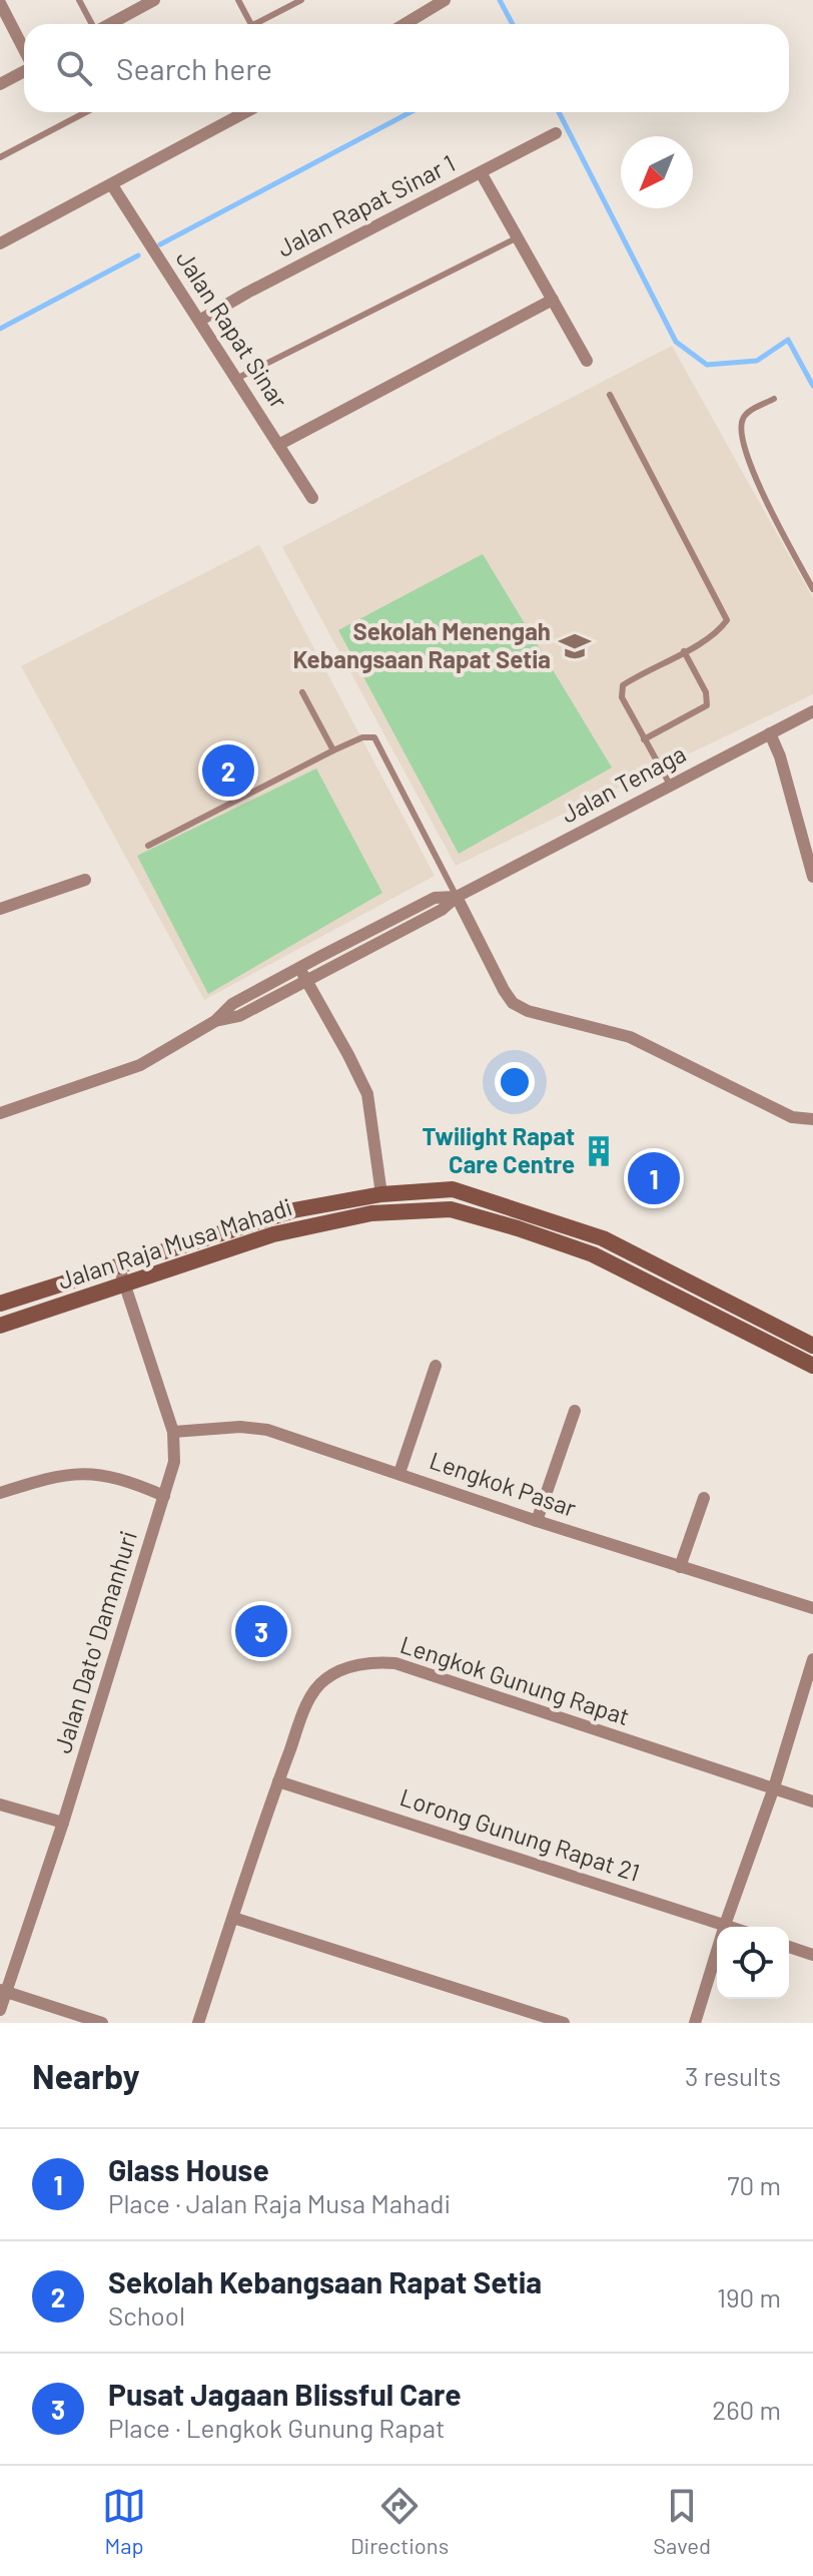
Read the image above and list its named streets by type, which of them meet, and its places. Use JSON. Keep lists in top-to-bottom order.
{
  "streets": {
    "main road": ["Jalan Raja Musa Mahadi"],
    "street": [
      "Jalan Rapat Sinar 1",
      "Jalan Rapat Sinar",
      "Jalan Tenaga",
      "Lengkok Pasar",
      "Jalan Dato' Damanhuri",
      "Lengkok Gunung Rapat",
      "Lorong Gunung Rapat 21"
    ]
  },
  "crossings": [
    ["Jalan Rapat Sinar 1", "Jalan Rapat Sinar"],
    ["Jalan Raja Musa Mahadi", "Jalan Dato' Damanhuri"],
    ["Lengkok Pasar", "Jalan Dato' Damanhuri"],
    ["Lengkok Gunung Rapat", "Lorong Gunung Rapat 21"]
  ],
  "places": {
    "school or university": ["Sekolah Menengah Kebangsaan Rapat Setia"],
    "building": ["Twilight Rapat Care Centre"]
  },
  "north": "bottom left",
  "page": {
    "search": "Search here",
    "pins": ["2", "1", "3"],
    "heading": ["Nearby", "3 results"],
    "list": [
      {
        "mark": "1",
        "name": "Glass House",
        "note": "Place · Jalan Raja Musa Mahadi",
        "value": "70 m"
      },
      {
        "mark": "2",
        "name": "Sekolah Kebangsaan Rapat Setia",
        "note": "School",
        "value": "190 m"
      },
      {
        "mark": "3",
        "name": "Pusat Jagaan Blissful Care",
        "note": "Place · Lengkok Gunung Rapat",
        "value": "260 m"
      }
    ],
    "nav": ["Map", "Directions", "Saved"]
  }
}
